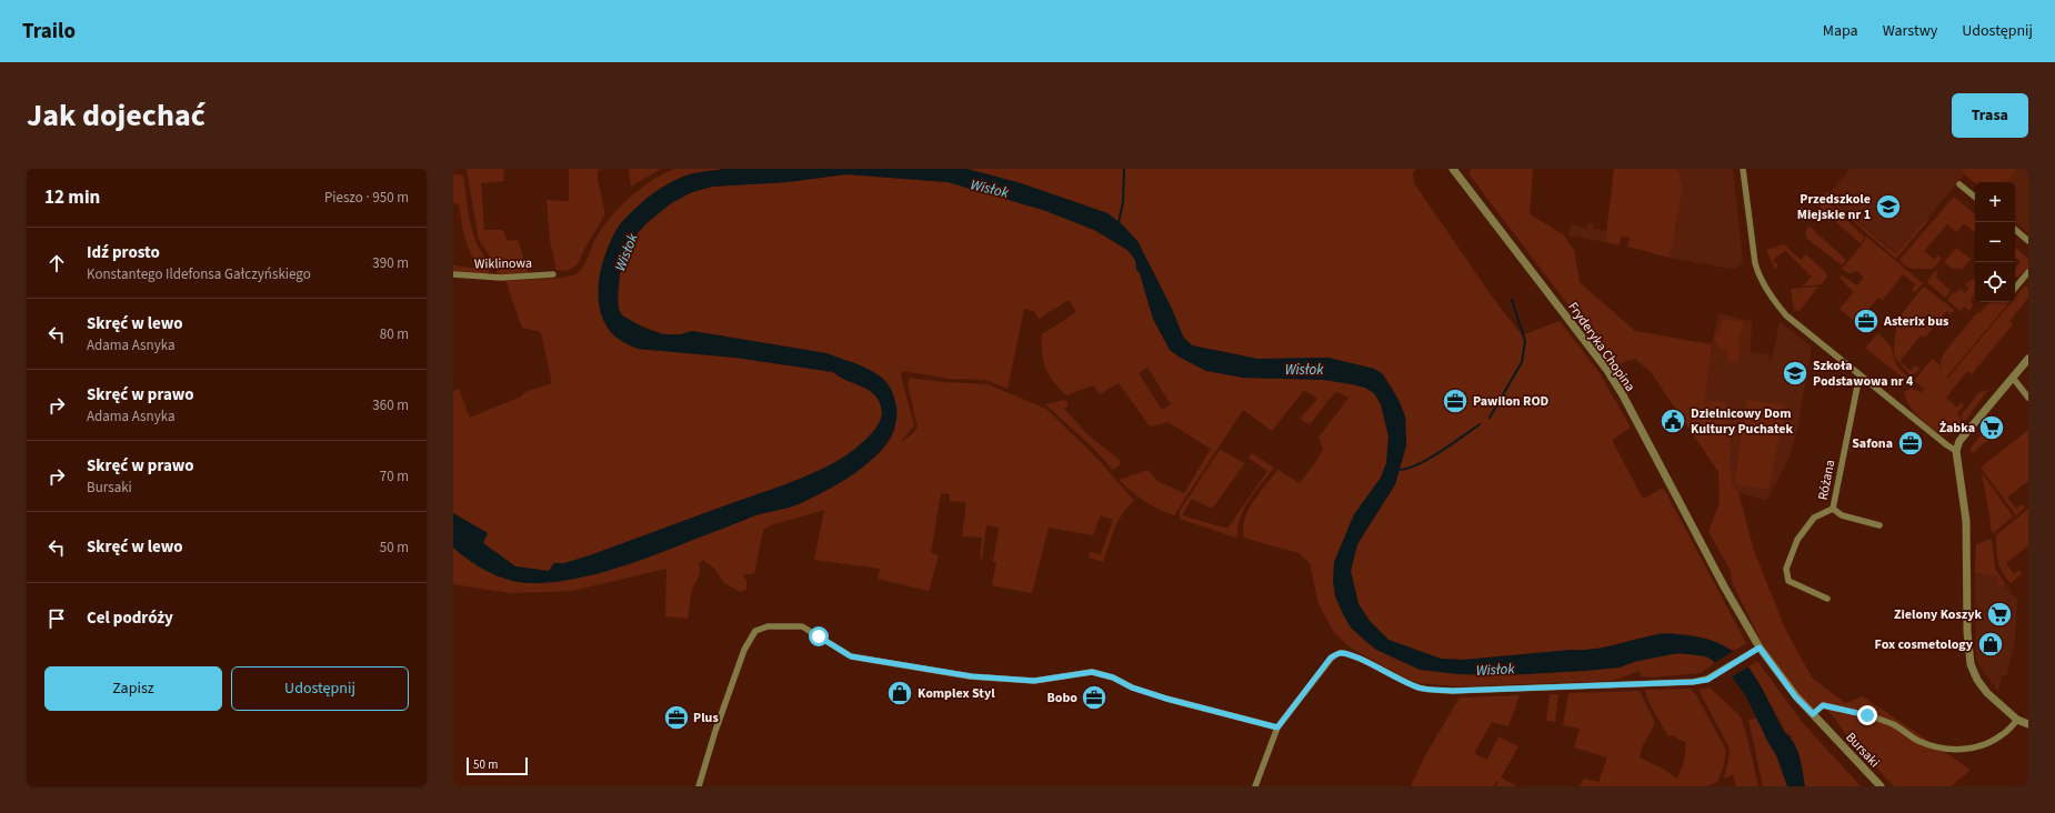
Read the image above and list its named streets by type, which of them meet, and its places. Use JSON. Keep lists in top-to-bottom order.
{
  "streets": {
    "street": [
      "Wiklinowa",
      "Fryderyka Chopina",
      "Różana",
      "Bursaki"
    ]
  },
  "crossings": [
    ["Fryderyka Chopina", "Bursaki"]
  ],
  "water": ["Wisłok"],
  "places": {
    "school or university": ["Przedszkole Miejskie nr 1", "Szkoła Podstawowa nr 4"],
    "office": [
      "Asterix bus",
      "Pawilon ROD",
      "Safona",
      "Bobo",
      "Plus"
    ],
    "public building": ["Dzielnicowy Dom Kultury Puchatek"],
    "supermarket": ["Żabka", "Zielony Koszyk"],
    "shop": ["Fox cosmetology", "Komplex Styl"]
  },
  "scale_bar": "50 m",
  "page": {
    "header": "Trailo",
    "nav": ["Mapa", "Warstwy", "Udostępnij"],
    "title": "Jak dojechać",
    "buttons": [
      "Trasa",
      ["Zapisz", "Udostępnij"]
    ],
    "heading": ["12 min", "Pieszo · 950 m"],
    "map_buttons": ["+", "−"],
    "list": [
      ["Idź prosto", "Konstantego Ildefonsa Gałczyńskiego", "390 m"],
      ["Skręć w lewo", "Adama Asnyka", "80 m"],
      ["Skręć w prawo", "Adama Asnyka", "360 m"],
      ["Skręć w prawo", "Bursaki", "70 m"],
      ["Skręć w lewo", "50 m"],
      "Cel podróży"
    ],
    "scale": "50 m"
  }
}
